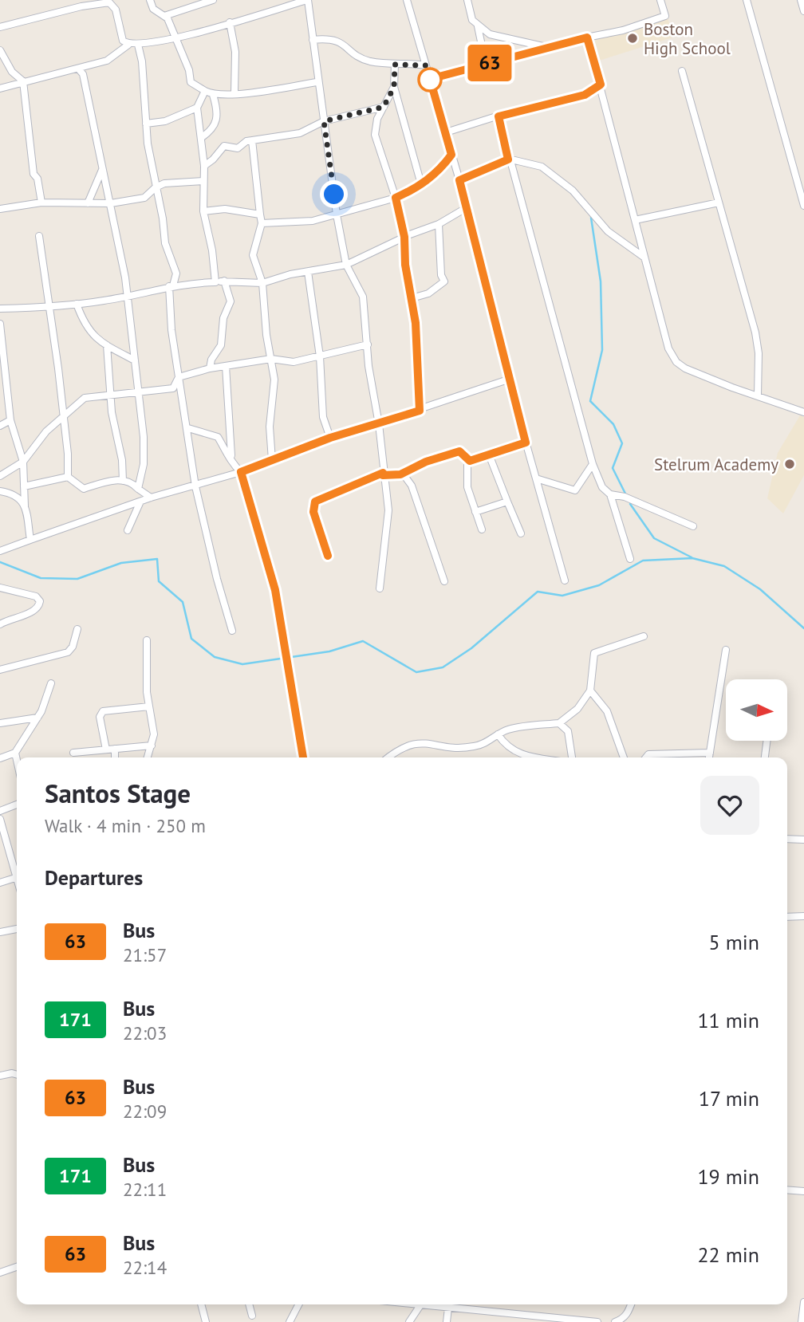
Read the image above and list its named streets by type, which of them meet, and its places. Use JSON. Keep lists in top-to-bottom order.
{
  "places": ["Boston High School", "Stelrum Academy"],
  "lines": ["bus line 63"],
  "north": "right",
  "page": {
    "on_map": "63",
    "heading": [
      ["Santos Stage", "Walk · 4 min · 250 m"],
      "Departures"
    ],
    "list": [
      {
        "mark": "63",
        "name": "Bus",
        "note": "21:57",
        "value": "5 min"
      },
      {
        "mark": "171",
        "name": "Bus",
        "note": "22:03",
        "value": "11 min"
      },
      {
        "mark": "63",
        "name": "Bus",
        "note": "22:09",
        "value": "17 min"
      },
      {
        "mark": "171",
        "name": "Bus",
        "note": "22:11",
        "value": "19 min"
      },
      {
        "mark": "63",
        "name": "Bus",
        "note": "22:14",
        "value": "22 min"
      }
    ]
  }
}
